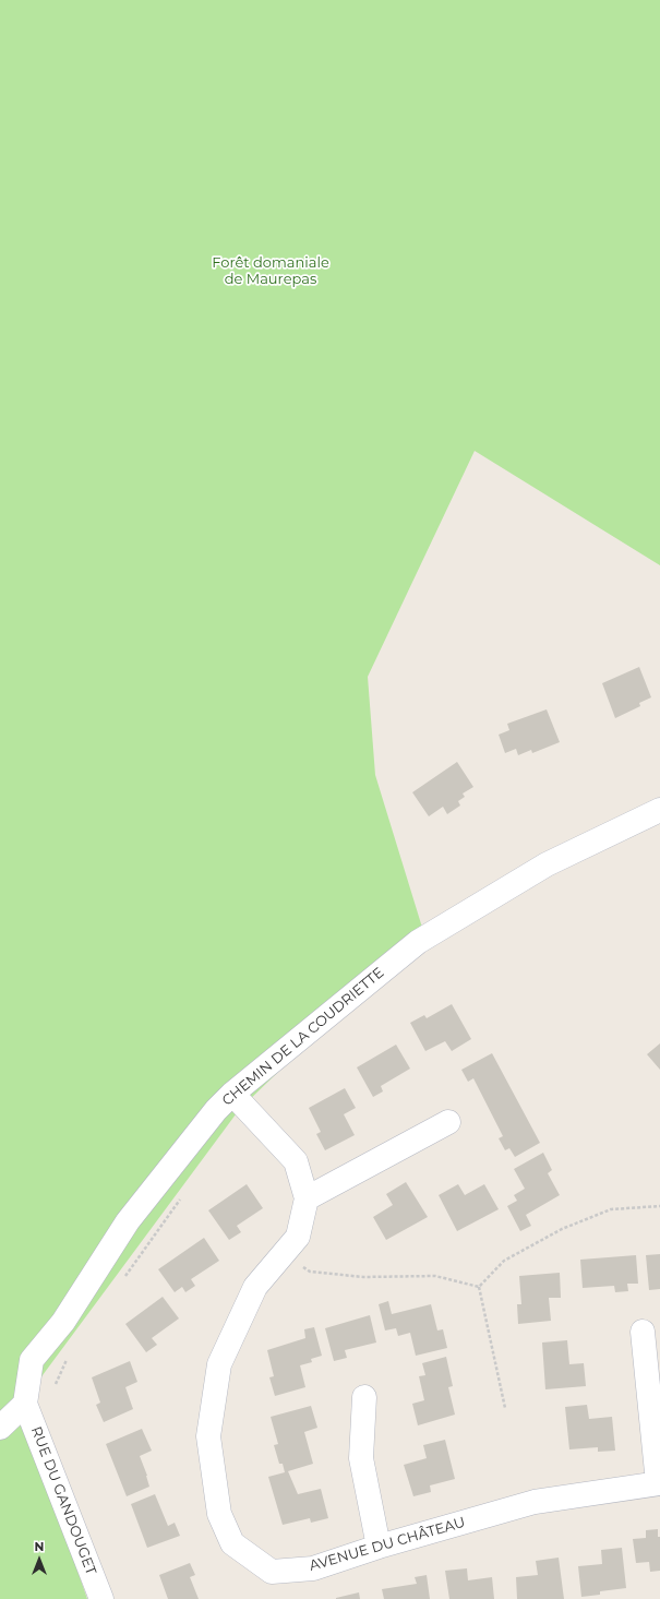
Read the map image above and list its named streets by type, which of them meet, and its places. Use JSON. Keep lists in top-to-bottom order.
{
  "streets": {
    "street": ["CHEMIN DE LA COUDRIETTE", "RUE DU GANDOUGET", "AVENUE DU CHÂTEAU"]
  },
  "crossings": [
    ["CHEMIN DE LA COUDRIETTE", "RUE DU GANDOUGET"],
    ["CHEMIN DE LA COUDRIETTE", "AVENUE DU CHÂTEAU"]
  ],
  "parks": ["Forêt domaniale de Maurepas"],
  "north": "top"
}
